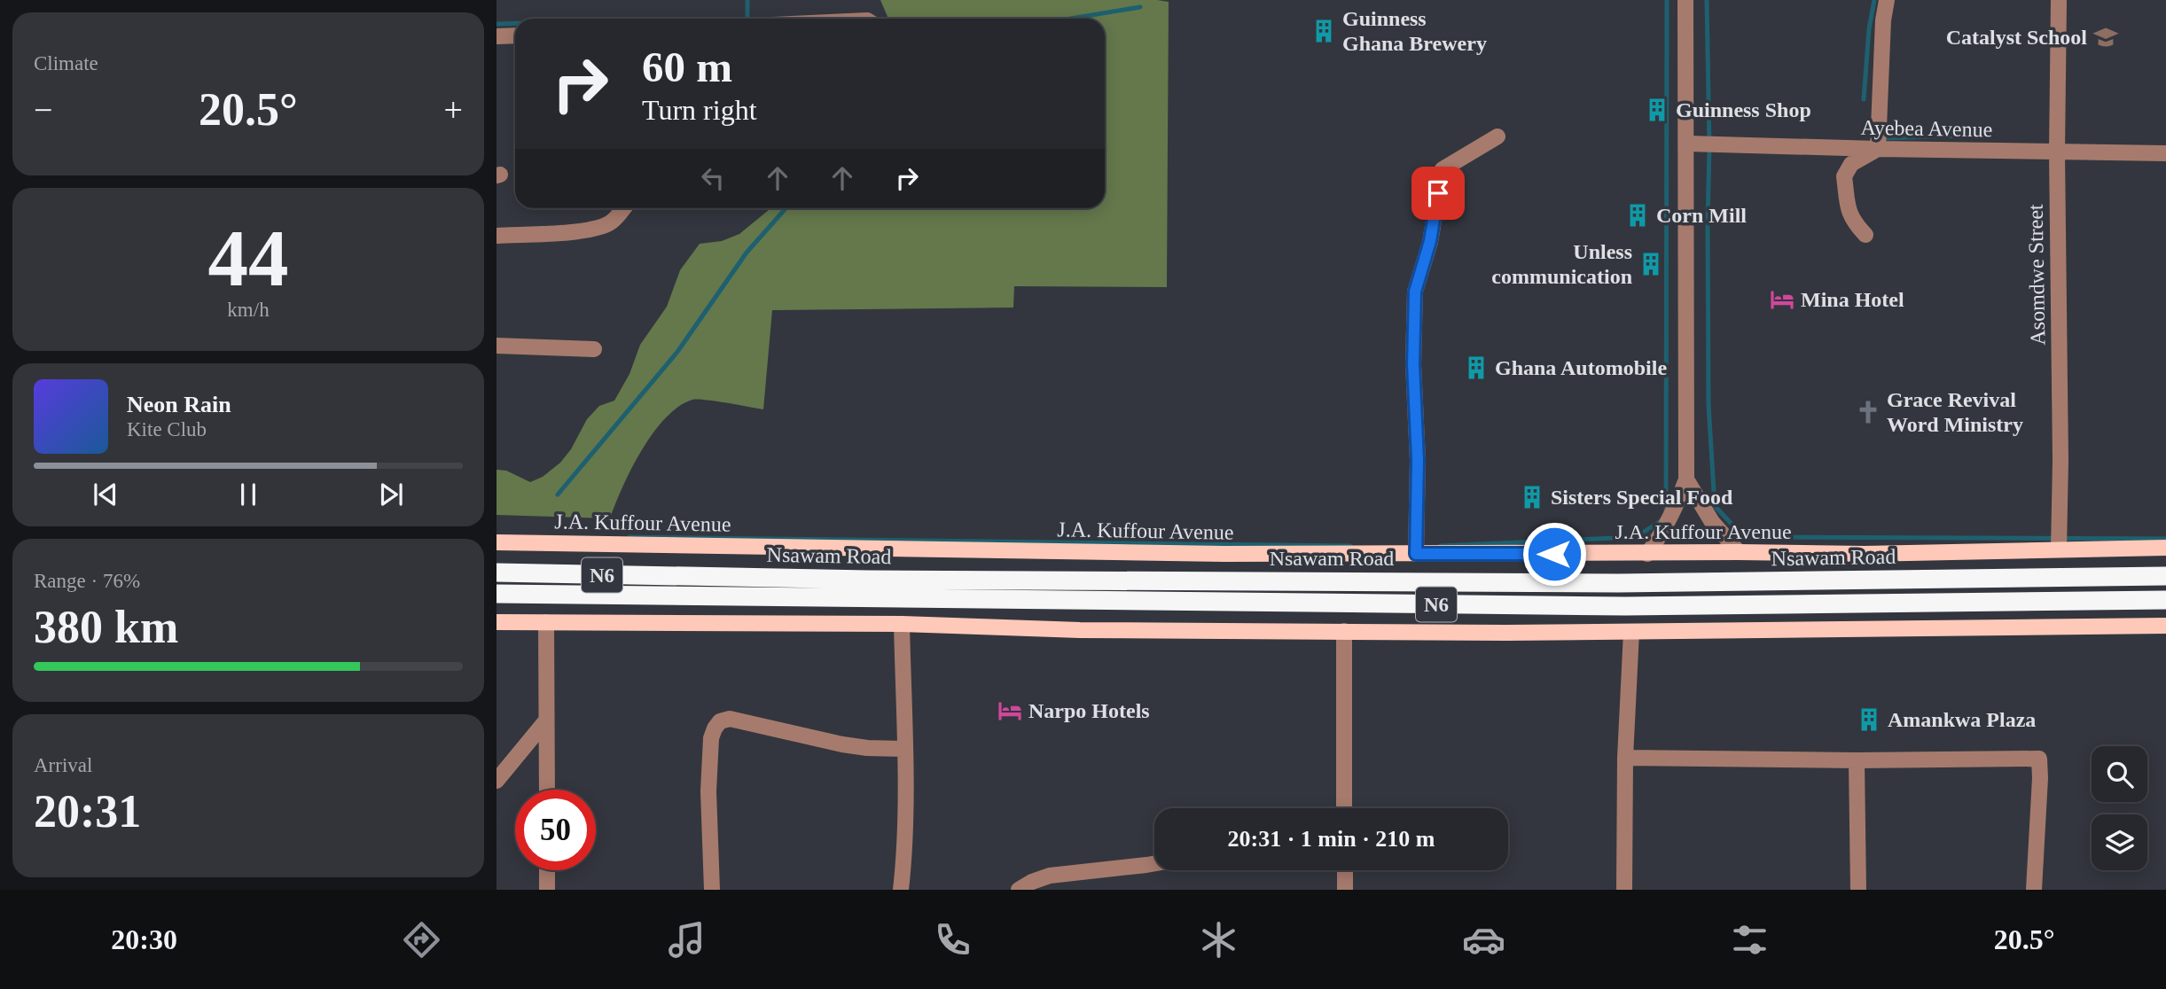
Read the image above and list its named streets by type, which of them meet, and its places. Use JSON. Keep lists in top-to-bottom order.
{
  "streets": {
    "highway": ["Nsawam Road", "N6"],
    "main road": ["J.A. Kuffour Avenue"],
    "street": ["Ayebea Avenue", "Asomdwe Street"]
  },
  "crossings": [
    ["Ayebea Avenue", "Asomdwe Street"],
    ["Asomdwe Street", "J.A. Kuffour Avenue"]
  ],
  "places": {
    "building": [
      "Guinness Ghana Brewery",
      "Guinness Shop",
      "Corn Mill",
      "Unless communication",
      "Ghana Automobile",
      "Sisters Special Food",
      "Amankwa Plaza"
    ],
    "school or university": ["Catalyst School"],
    "hotel": ["Mina Hotel", "Narpo Hotels"],
    "church": ["Grace Revival Word Ministry"]
  },
  "page": {
    "tile": [
      "Climate",
      ["44", "km/h"],
      ["Range · 76%", "380 km"],
      ["Arrival", "20:31"]
    ],
    "turn": ["60 m", "Turn right"],
    "heat": ["−", "20.5°", "+"],
    "song": ["Neon Rain", "Kite Club"],
    "limit": "50",
    "trip": "20:31 · 1 min · 210 m",
    "tabs": ["20:30", "20.5°"]
  }
}
